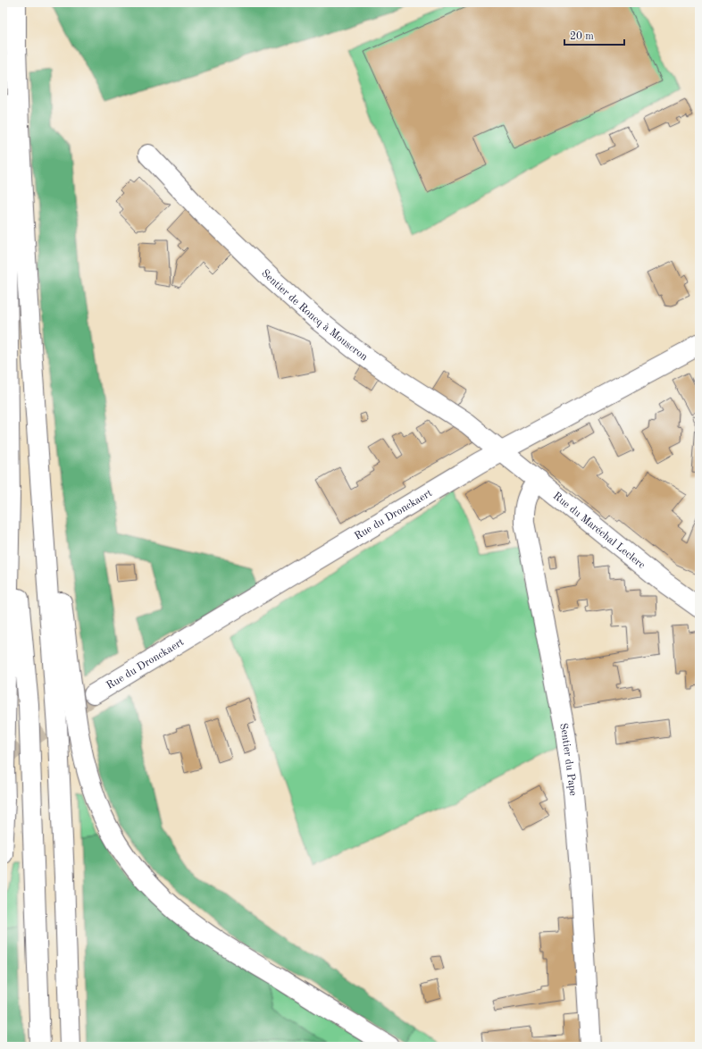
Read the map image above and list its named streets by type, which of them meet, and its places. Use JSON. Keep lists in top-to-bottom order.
{
  "streets": {
    "main road": [
      "Sentier de Roncq à Mouscron",
      "Rue du Dronckaert",
      "Rue du Maréchal Leclerc",
      "Sentier du Pape"
    ]
  },
  "crossings": [
    ["Sentier de Roncq à Mouscron", "Rue du Dronckaert"],
    ["Sentier de Roncq à Mouscron", "Rue du Maréchal Leclerc"],
    ["Rue du Dronckaert", "Rue du Maréchal Leclerc"],
    ["Rue du Maréchal Leclerc", "Sentier du Pape"]
  ],
  "scale_bar": "20 m"
}
